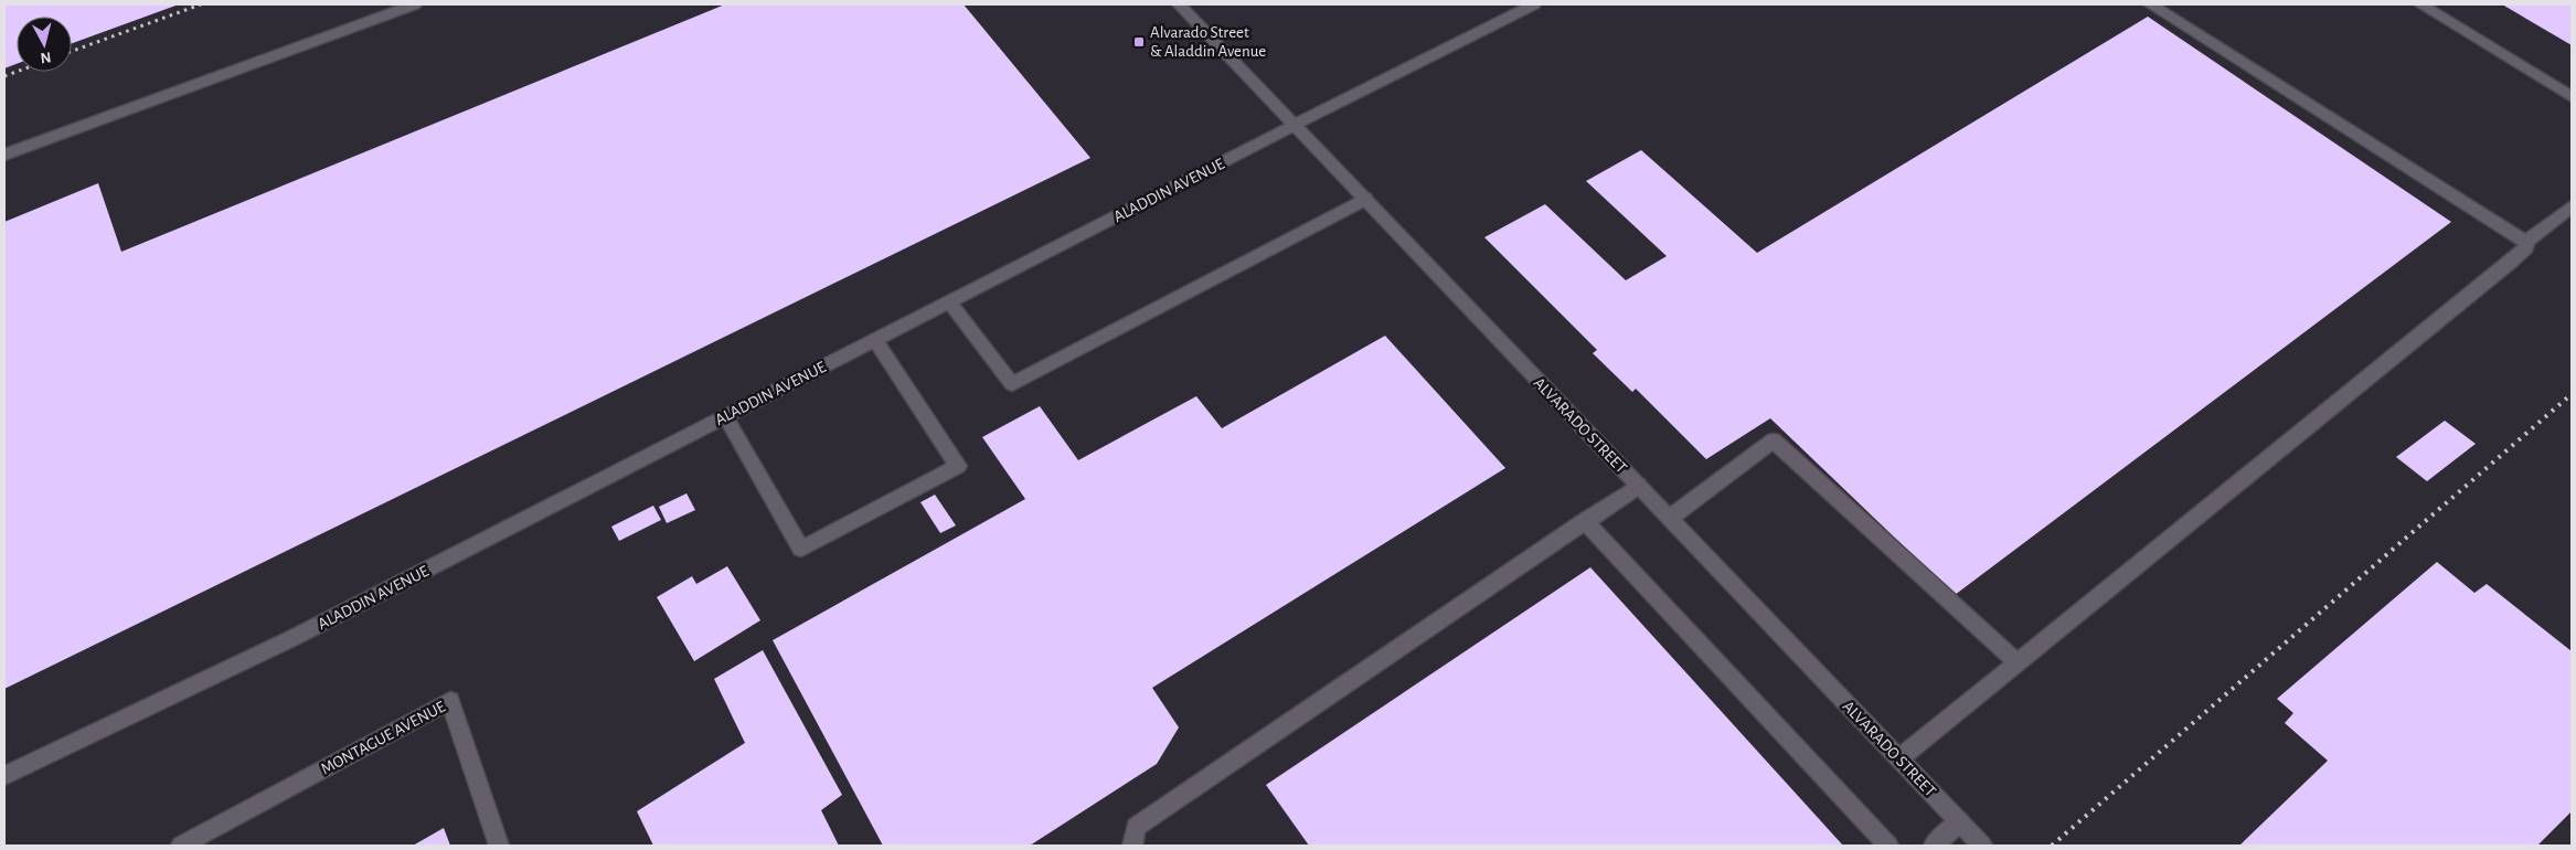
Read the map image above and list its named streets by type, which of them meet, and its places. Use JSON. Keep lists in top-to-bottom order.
{
  "streets": {
    "street": ["ALADDIN AVENUE", "ALVARADO STREET", "MONTAGUE AVENUE"]
  },
  "crossings": [
    ["ALADDIN AVENUE", "ALVARADO STREET"]
  ],
  "places": {
    "transit": ["Alvarado Street & Aladdin Avenue"]
  },
  "north": "bottom"
}
